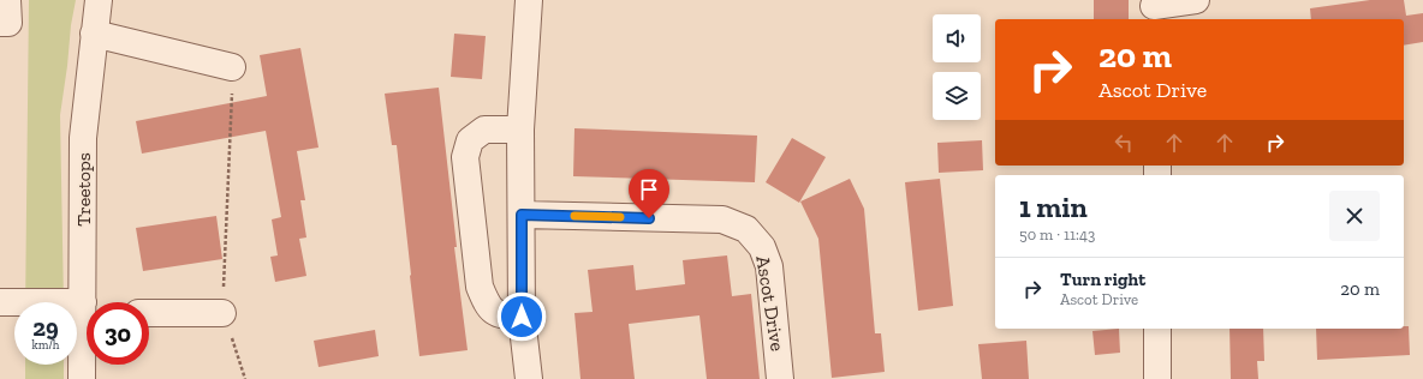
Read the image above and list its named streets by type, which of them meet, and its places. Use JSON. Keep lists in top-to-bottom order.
{
  "streets": {
    "street": ["Treetops", "Ascot Drive"]
  },
  "page": {
    "turn": ["20 m", "Ascot Drive"],
    "heading": ["1 min", "50 m · 11:43"],
    "list": [
      {
        "name": "Turn right",
        "note": "Ascot Drive",
        "value": "20 m"
      }
    ],
    "speed": "29 km/h",
    "limit": "30"
  }
}
